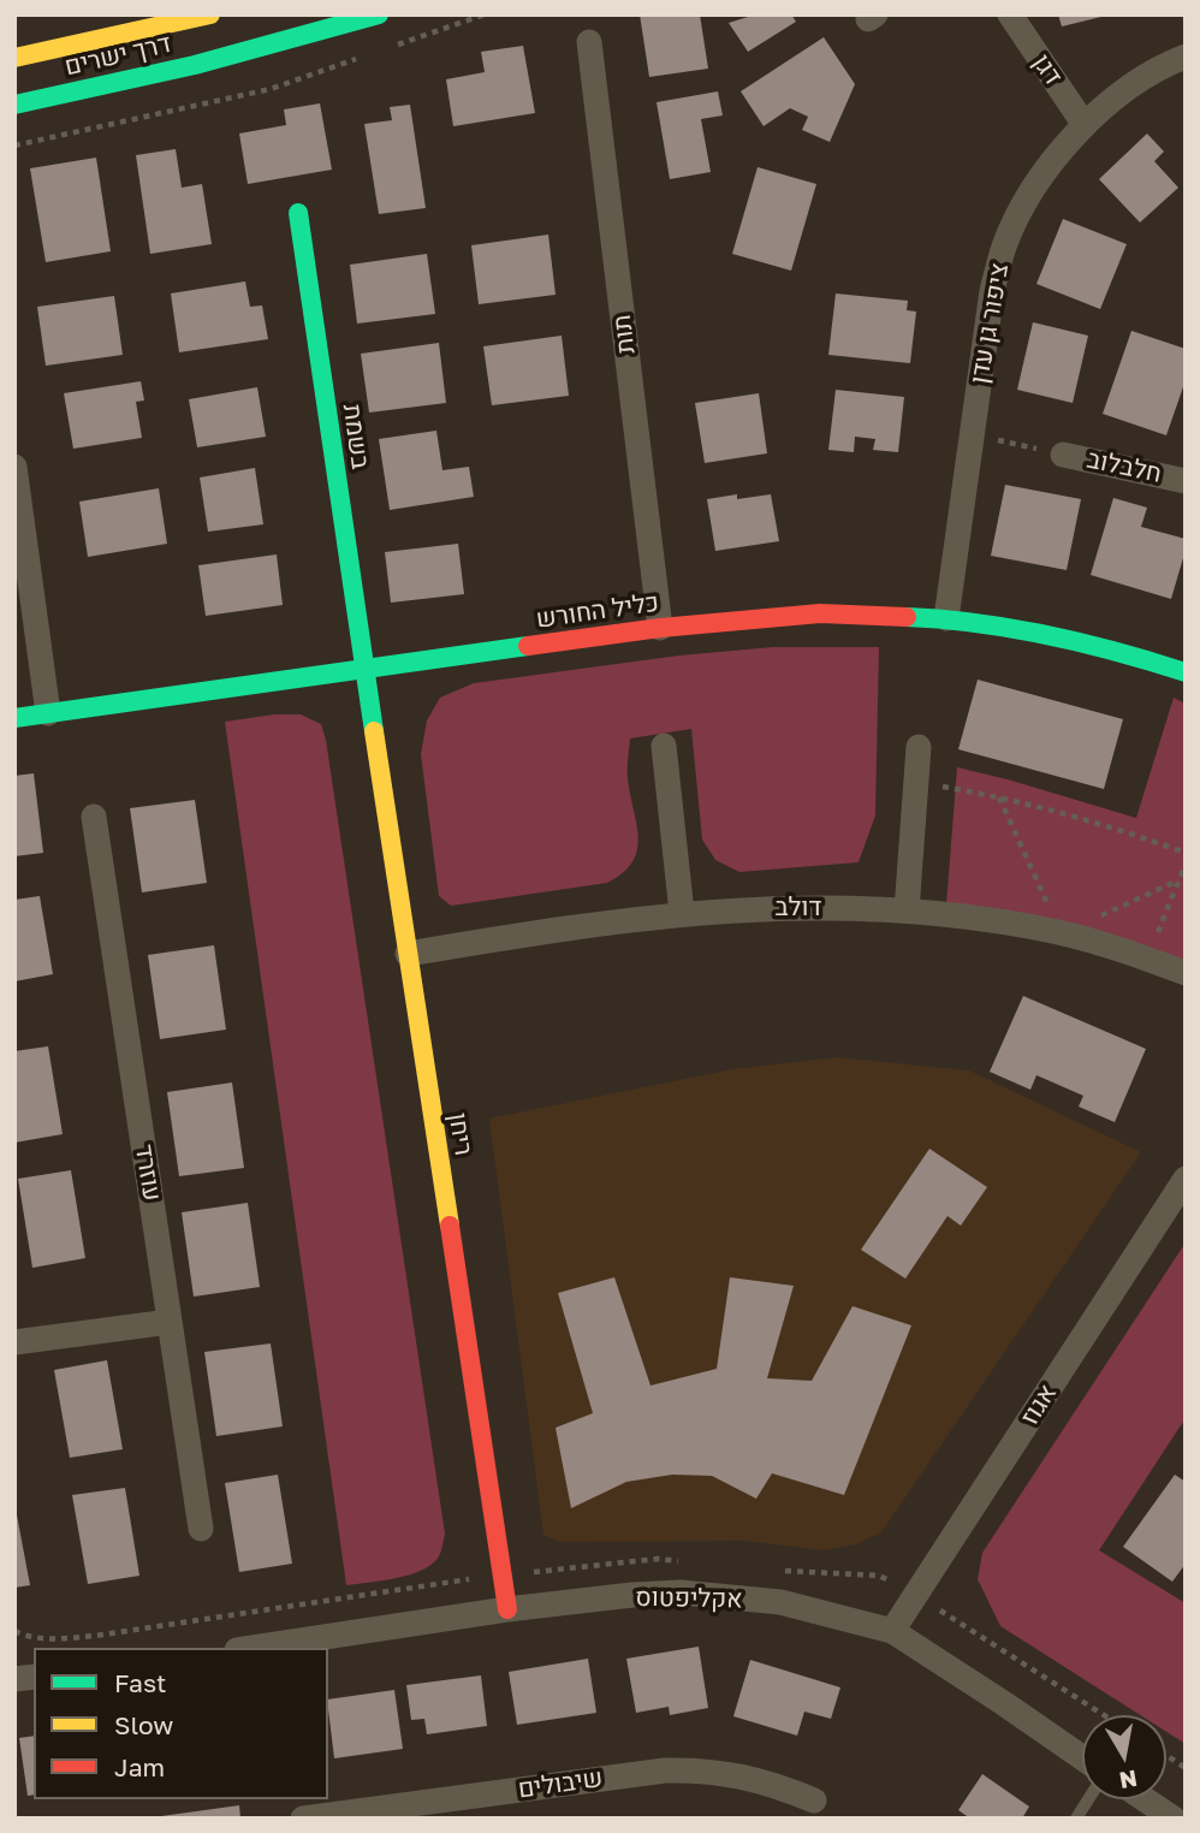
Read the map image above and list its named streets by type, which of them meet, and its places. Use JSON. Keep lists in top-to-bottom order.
{
  "streets": {
    "street": [
      "דרך ישרים",
      "דגן",
      "ציפור גן עדן",
      "תות",
      "בשמת",
      "חלבלוב",
      "כליל החורש",
      "דולב",
      "ריחן",
      "עוזרד",
      "אגוז",
      "אקליפטוס",
      "שיבולים"
    ]
  },
  "crossings": [
    ["דגן", "ציפור גן עדן"],
    ["ציפור גן עדן", "כליל החורש"],
    ["תות", "כליל החורש"],
    ["בשמת", "כליל החורש"],
    ["בשמת", "ריחן"],
    ["כליל החורש", "ריחן"],
    ["דולב", "ריחן"],
    ["ריחן", "אקליפטוס"],
    ["אגוז", "אקליפטוס"]
  ],
  "legend": ["Fast", "Slow", "Jam"],
  "north": "bottom"
}
